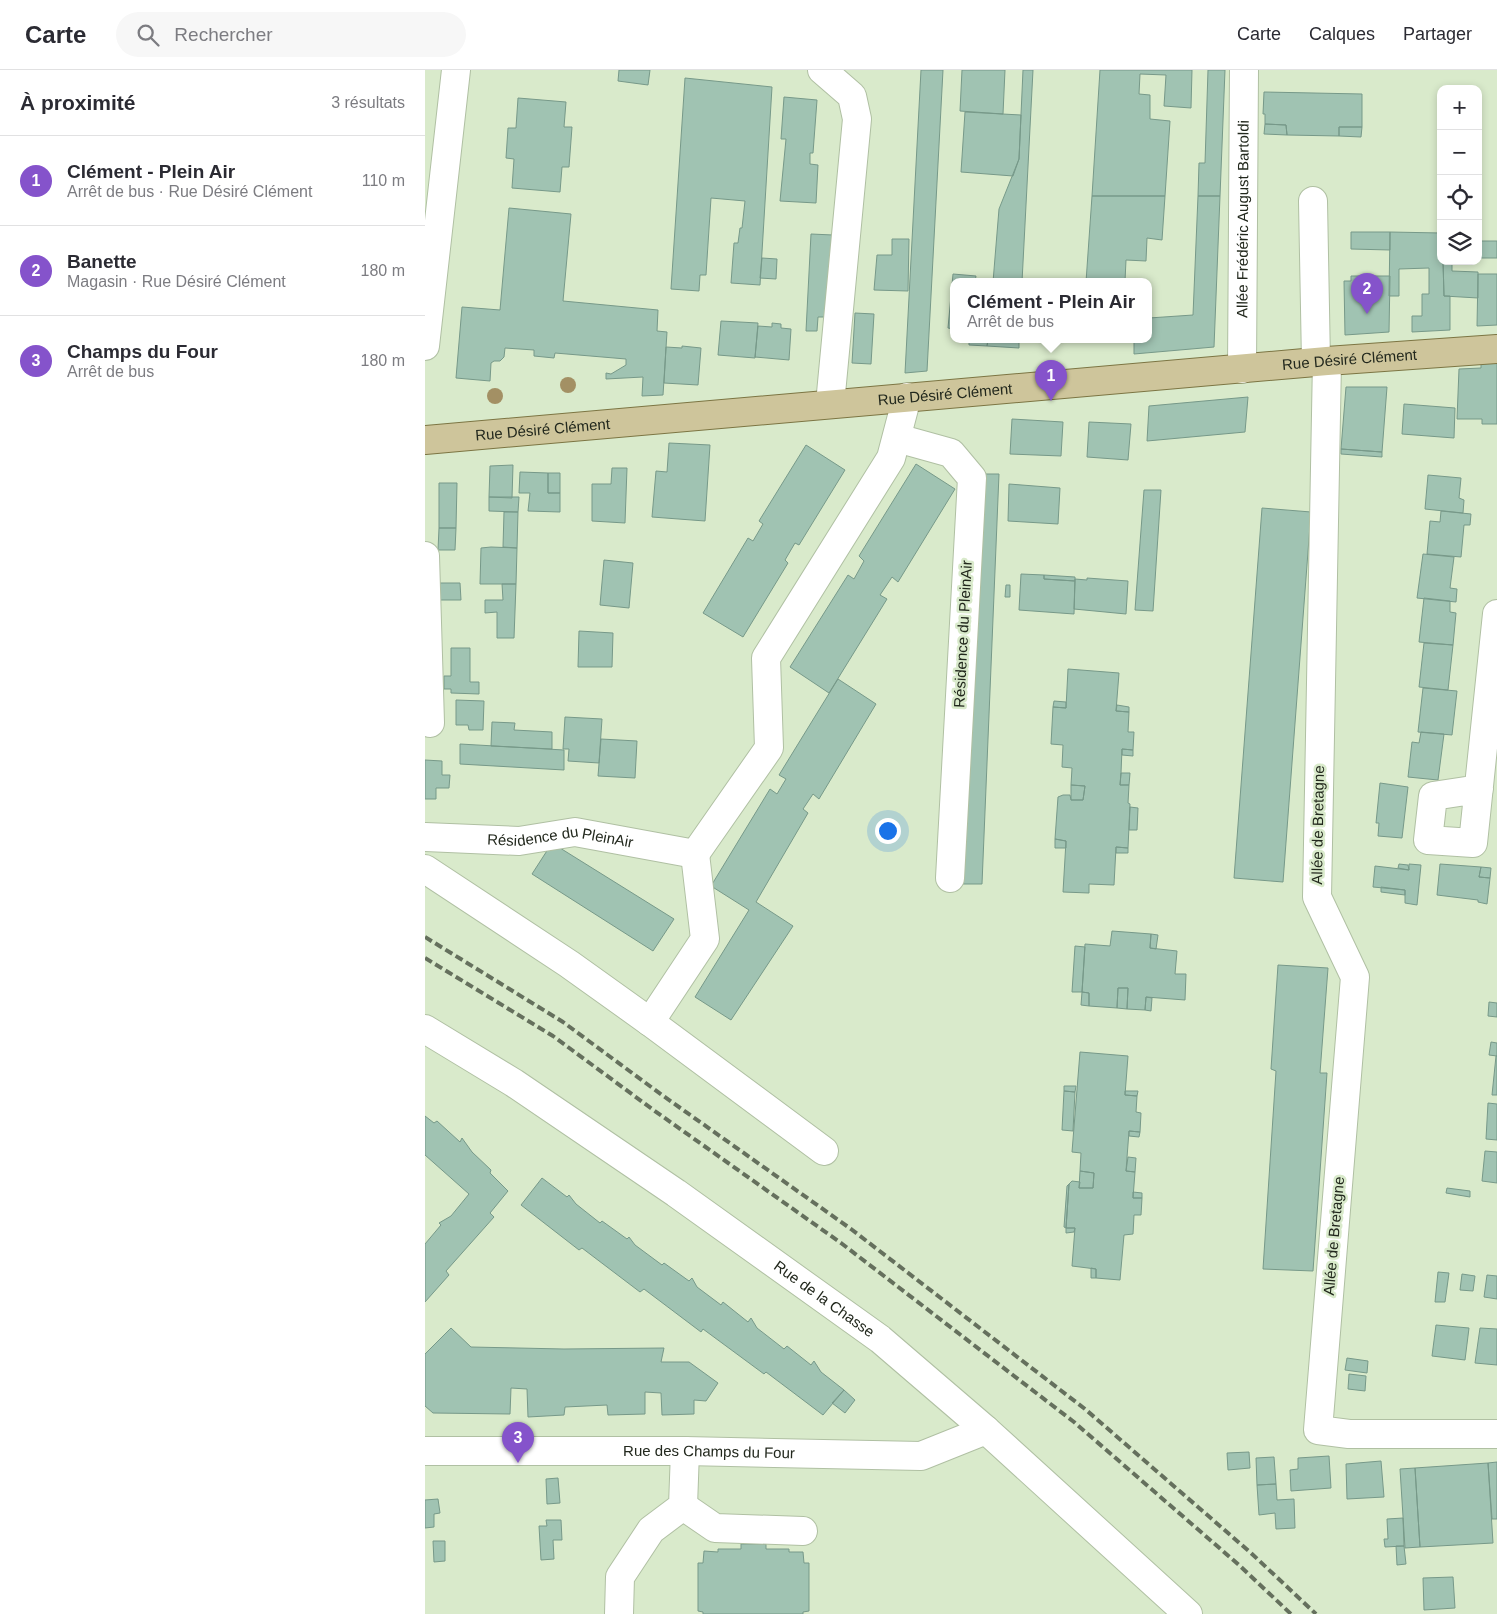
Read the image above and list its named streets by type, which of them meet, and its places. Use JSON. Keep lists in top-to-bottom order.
{
  "streets": {
    "main road": ["Rue Désiré Clément"],
    "street": [
      "Allée Frédéric August Bartoldi",
      "Résidence du PleinAir",
      "Allée de Bretagne",
      "Rue de la Chasse",
      "Rue des Champs du Four"
    ]
  },
  "crossings": [
    ["Allée Frédéric August Bartoldi", "Rue Désiré Clément"],
    ["Rue Désiré Clément", "Allée de Bretagne"],
    ["Rue de la Chasse", "Rue des Champs du Four"]
  ],
  "page": {
    "header": "Carte",
    "search": "Rechercher",
    "nav": ["Carte", "Calques", "Partager"],
    "heading": ["À proximité", "3 résultats"],
    "map_buttons": ["+", "−"],
    "list": [
      {
        "mark": "1",
        "name": "Clément - Plein Air",
        "note": "Arrêt de bus · Rue Désiré Clément",
        "value": "110 m"
      },
      {
        "mark": "2",
        "name": "Banette",
        "note": "Magasin · Rue Désiré Clément",
        "value": "180 m"
      },
      {
        "mark": "3",
        "name": "Champs du Four",
        "note": "Arrêt de bus",
        "value": "180 m"
      }
    ],
    "pins": ["2", "1", "3"],
    "popup": ["Clément - Plein Air", "Arrêt de bus"]
  }
}
